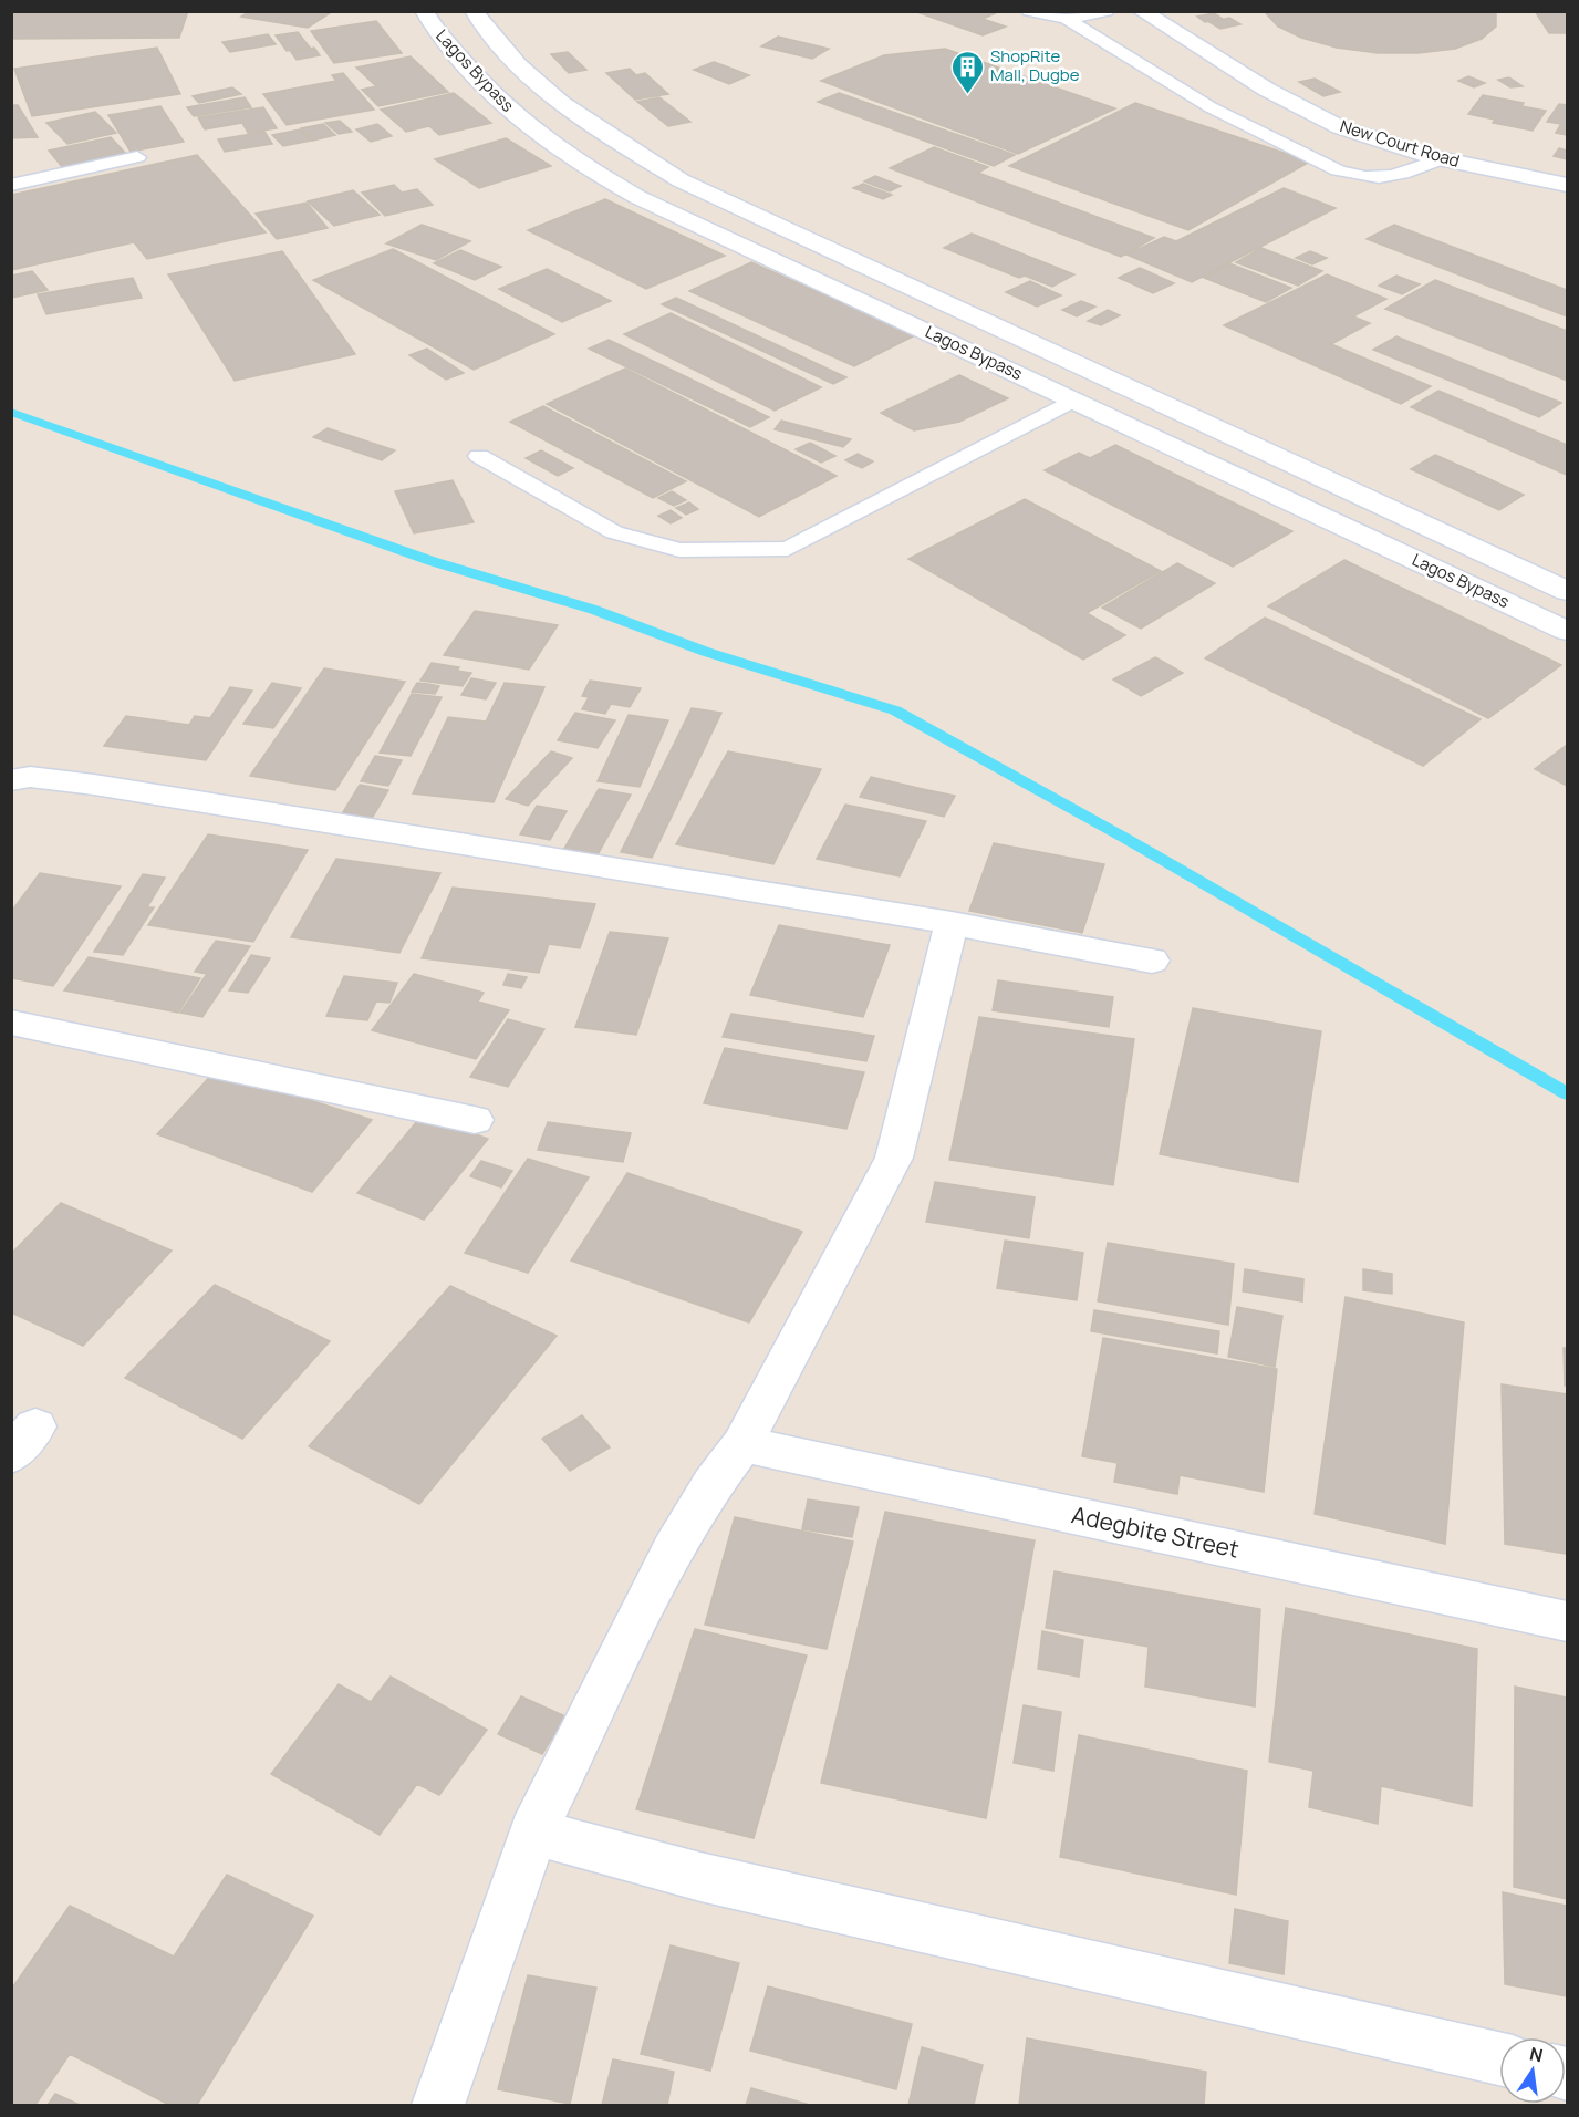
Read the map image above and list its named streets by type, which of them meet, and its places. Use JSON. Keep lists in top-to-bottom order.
{
  "streets": {
    "street": ["Lagos Bypass", "New Court Road", "Adegbite Street"]
  },
  "places": {
    "building": ["ShopRite Mall, Dugbe"]
  },
  "north": "top"
}
